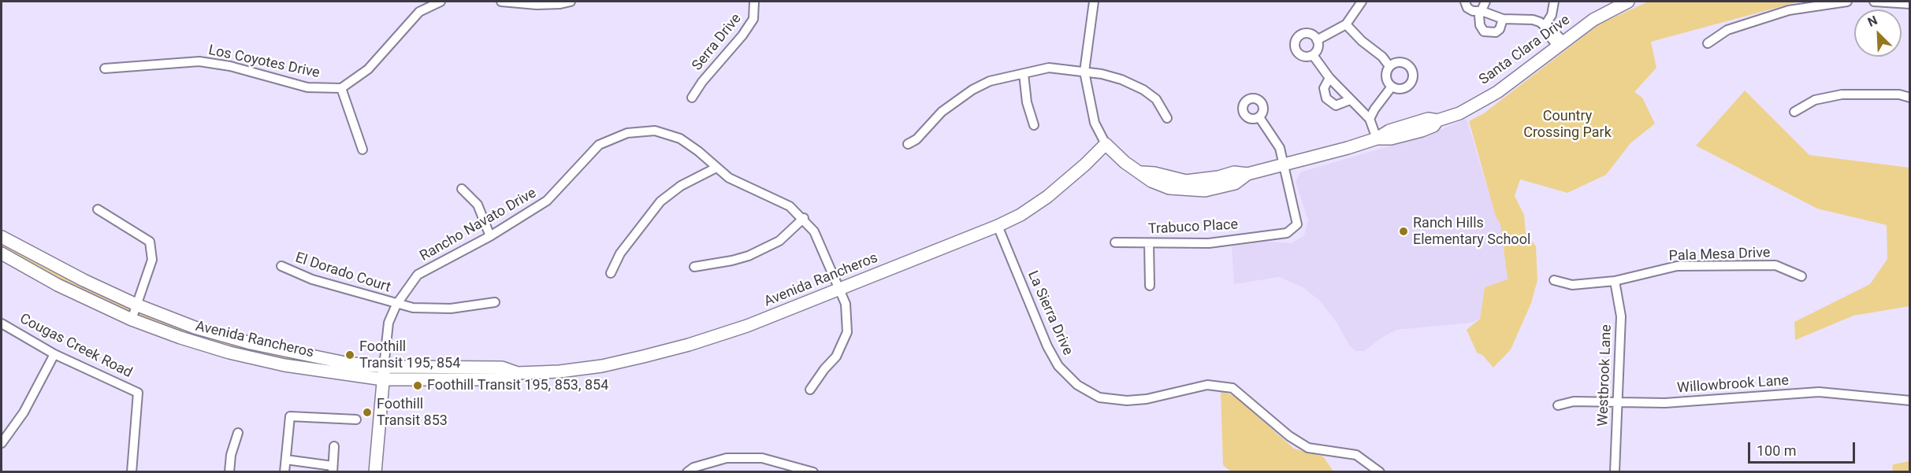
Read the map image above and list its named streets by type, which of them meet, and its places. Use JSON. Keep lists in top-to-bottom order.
{
  "streets": {
    "main road": ["Santa Clara Drive", "Avenida Rancheros"],
    "street": [
      "Serra Drive",
      "Los Coyotes Drive",
      "Rancho Navato Drive",
      "Trabuco Place",
      "Pala Mesa Drive",
      "El Dorado Court",
      "La Sierra Drive",
      "Cougas Creek Road",
      "Westbrook Lane",
      "Willowbrook Lane"
    ]
  },
  "crossings": [
    ["Santa Clara Drive", "Trabuco Place"],
    ["Santa Clara Drive", "Avenida Rancheros"],
    ["Rancho Navato Drive", "El Dorado Court"],
    ["Rancho Navato Drive", "Avenida Rancheros"],
    ["Pala Mesa Drive", "Westbrook Lane"],
    ["Avenida Rancheros", "La Sierra Drive"],
    ["Westbrook Lane", "Willowbrook Lane"]
  ],
  "parks": ["Country Crossing Park"],
  "places": [
    "Ranch Hills Elementary School",
    "Foothill Transit 195, 854",
    "Foothill Transit 195, 853, 854",
    "Foothill Transit 853"
  ],
  "scale_bar": "100 m",
  "north": "top left"
}
